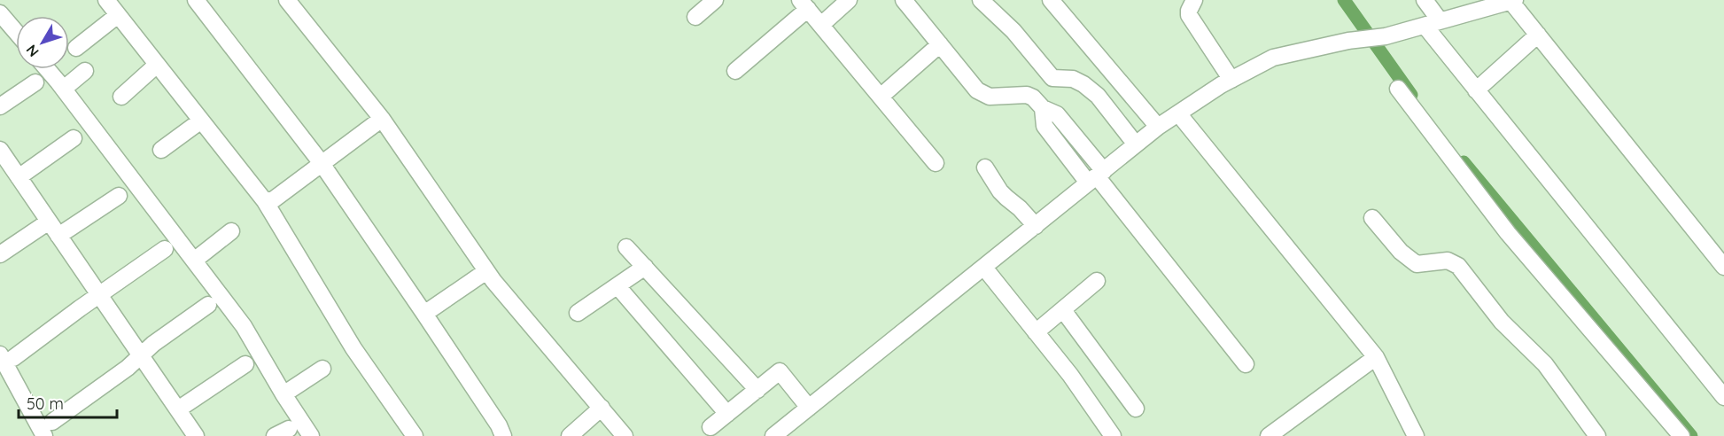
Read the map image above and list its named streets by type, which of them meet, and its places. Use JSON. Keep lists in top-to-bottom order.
{
  "scale_bar": "50 m",
  "north": "bottom left"
}
